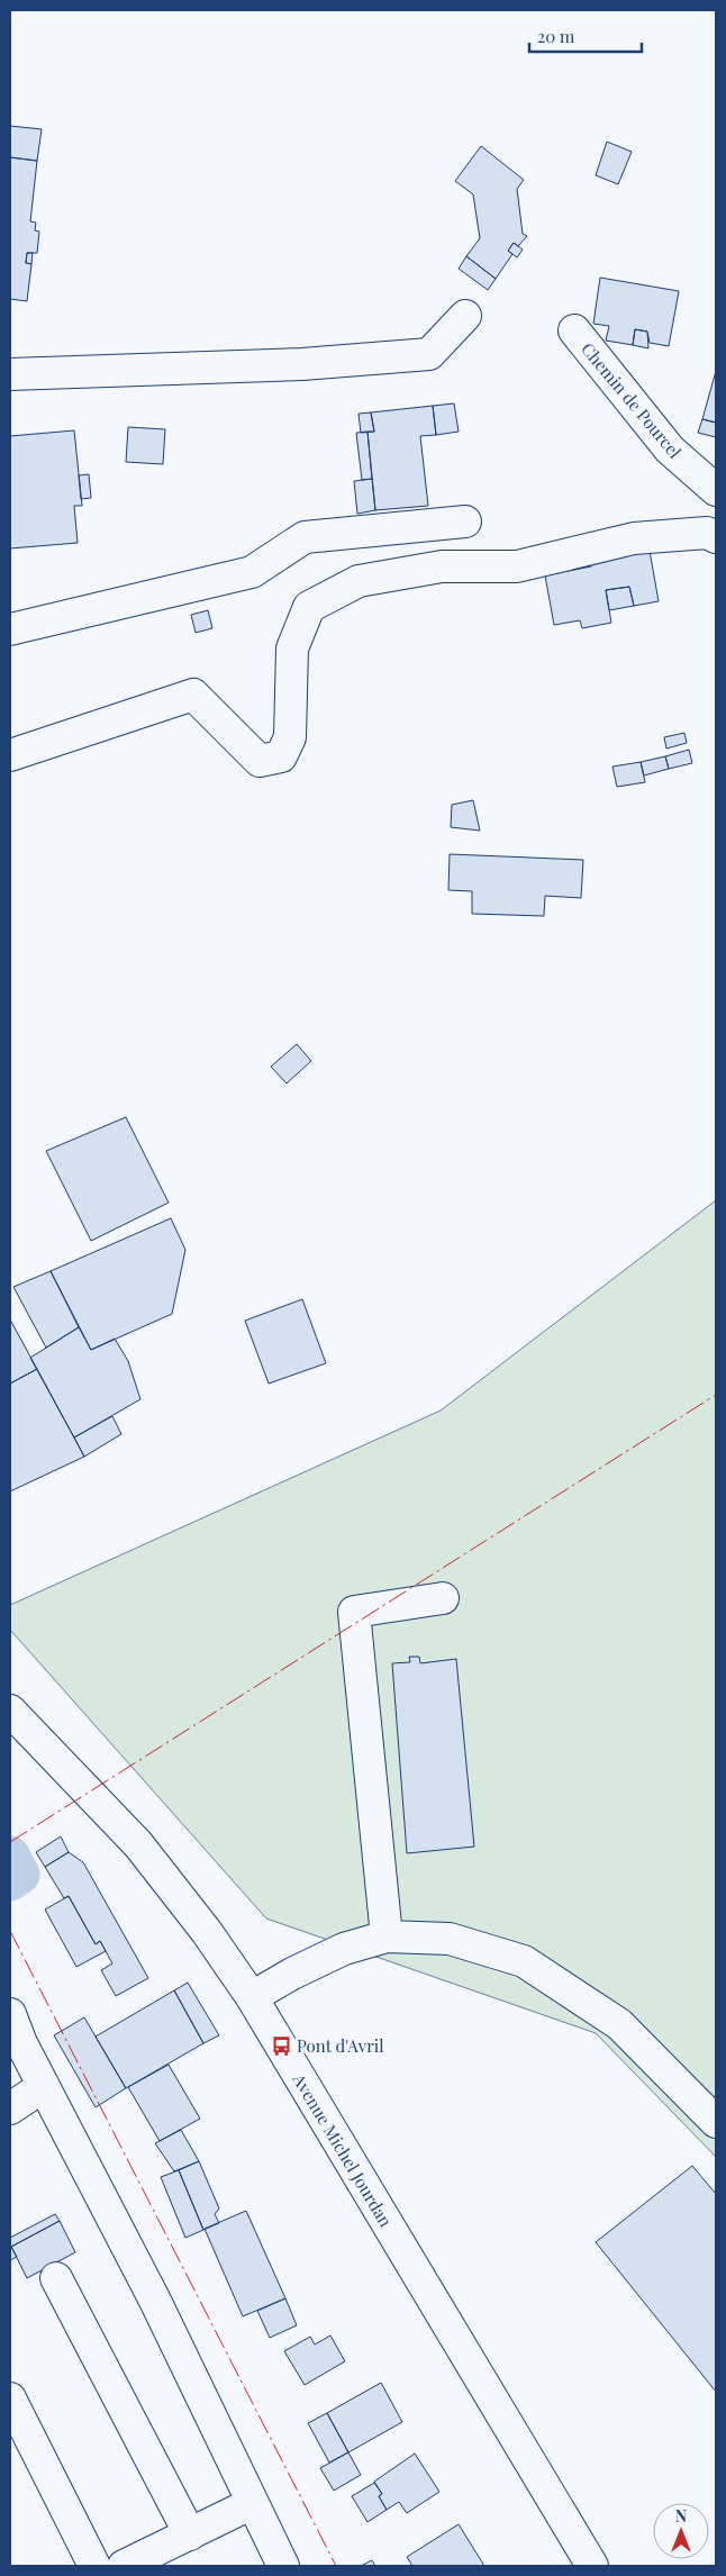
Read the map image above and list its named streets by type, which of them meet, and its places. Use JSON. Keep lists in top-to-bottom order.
{
  "streets": {
    "street": ["Chemin de Pourcel", "Avenue Michel Jourdan"]
  },
  "places": {
    "bus stop": ["Pont d'Avril"]
  },
  "scale_bar": "20 m",
  "north": "top"
}
